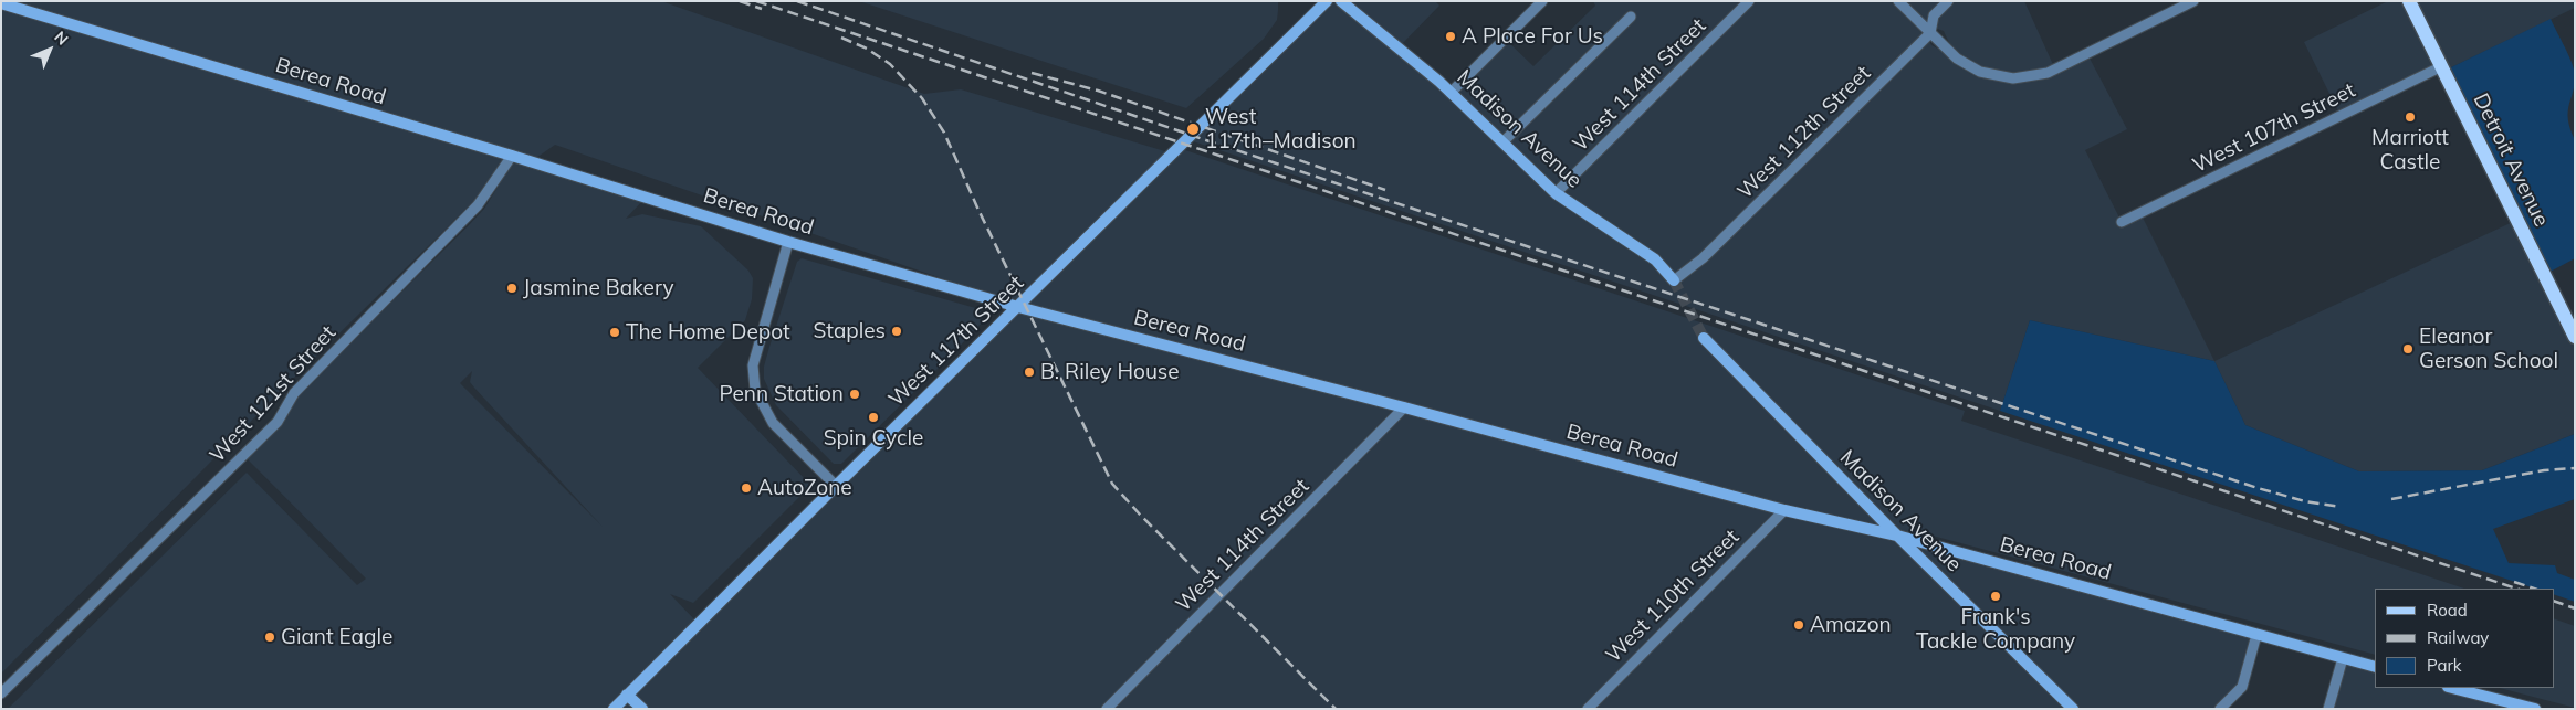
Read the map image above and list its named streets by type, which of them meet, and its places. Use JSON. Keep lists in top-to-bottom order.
{
  "streets": {
    "main road": [
      "Berea Road",
      "Madison Avenue",
      "Detroit Avenue",
      "West 117th Street"
    ],
    "street": [
      "West 114th Street",
      "West 107th Street",
      "West 112th Street",
      "West 121st Street",
      "West 110th Street"
    ]
  },
  "crossings": [
    ["Berea Road", "West 114th Street"],
    ["Berea Road", "Madison Avenue"],
    ["Berea Road", "West 117th Street"],
    ["Berea Road", "West 121st Street"],
    ["Berea Road", "West 110th Street"],
    ["West 114th Street", "Madison Avenue"],
    ["West 107th Street", "Detroit Avenue"],
    ["Madison Avenue", "West 112th Street"]
  ],
  "places": [
    "A Place For Us",
    "Marriott Castle",
    "West 117th–Madison",
    "Jasmine Bakery",
    "Staples",
    "The Home Depot",
    "Eleanor Gerson School",
    "B. Riley House",
    "Penn Station",
    "Spin Cycle",
    "AutoZone",
    "Frank's Tackle Company",
    "Amazon",
    "Giant Eagle"
  ],
  "legend": ["Road", "Railway", "Park"],
  "north": "top right"
}
